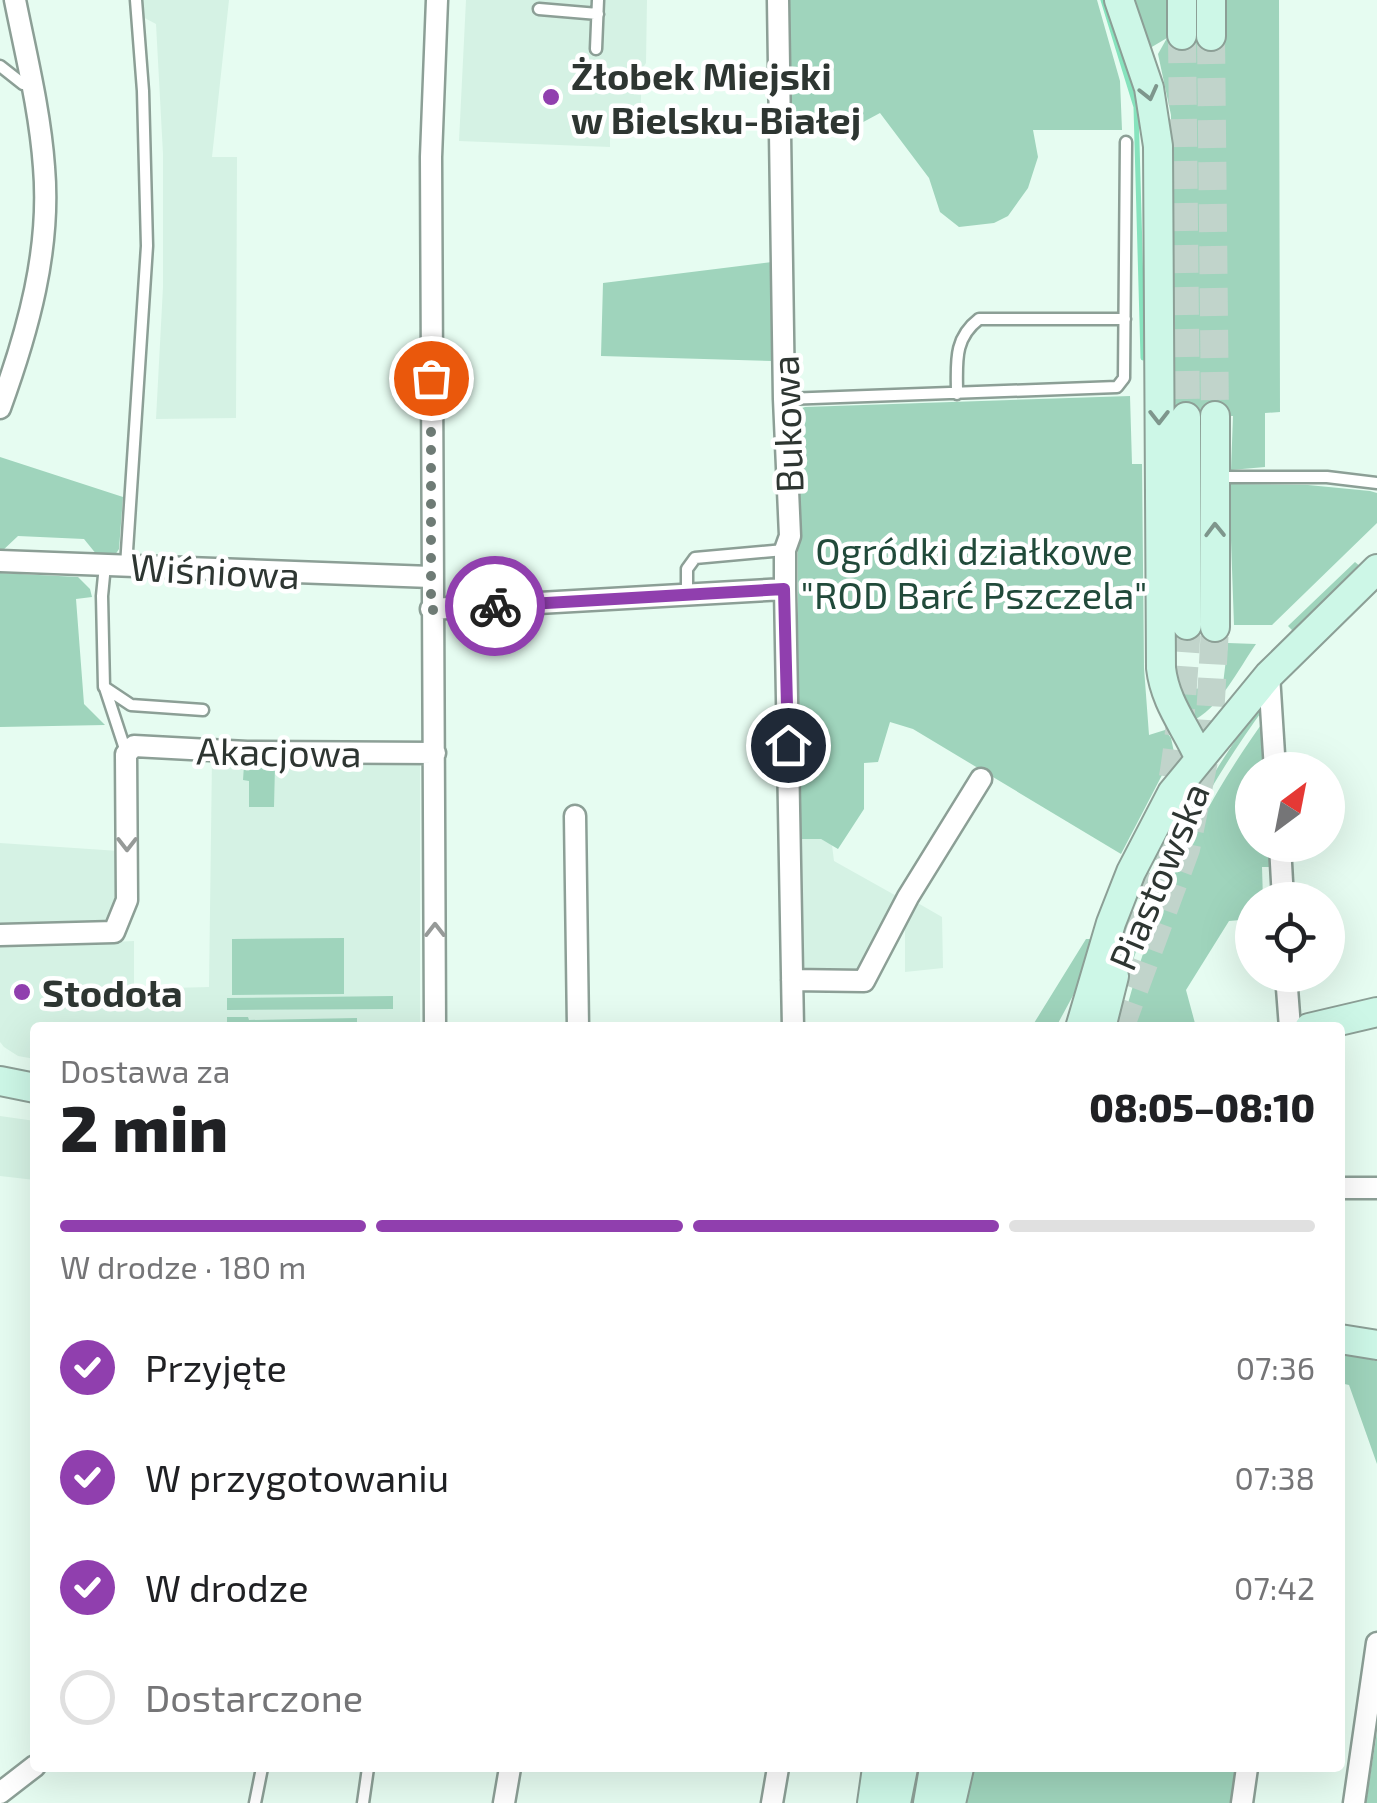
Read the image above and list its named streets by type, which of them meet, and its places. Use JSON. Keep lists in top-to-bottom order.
{
  "streets": {
    "main road": ["Piastowska"],
    "street": ["Bukowa", "Wiśniowa", "Akacjowa"]
  },
  "parks": ["Ogródki działkowe \"ROD Barć Pszczela\""],
  "places": ["Żłobek Miejski w Bielsku-Białej", "Stodoła"],
  "north": "top right",
  "page": {
    "heading": ["2 min", "Dostawa za", "08:05–08:10"],
    "bar": "W drodze · 180 m",
    "list": [
      ["Przyjęte", "07:36"],
      ["W przygotowaniu", "07:38"],
      ["W drodze", "07:42"],
      "Dostarczone"
    ]
  }
}
